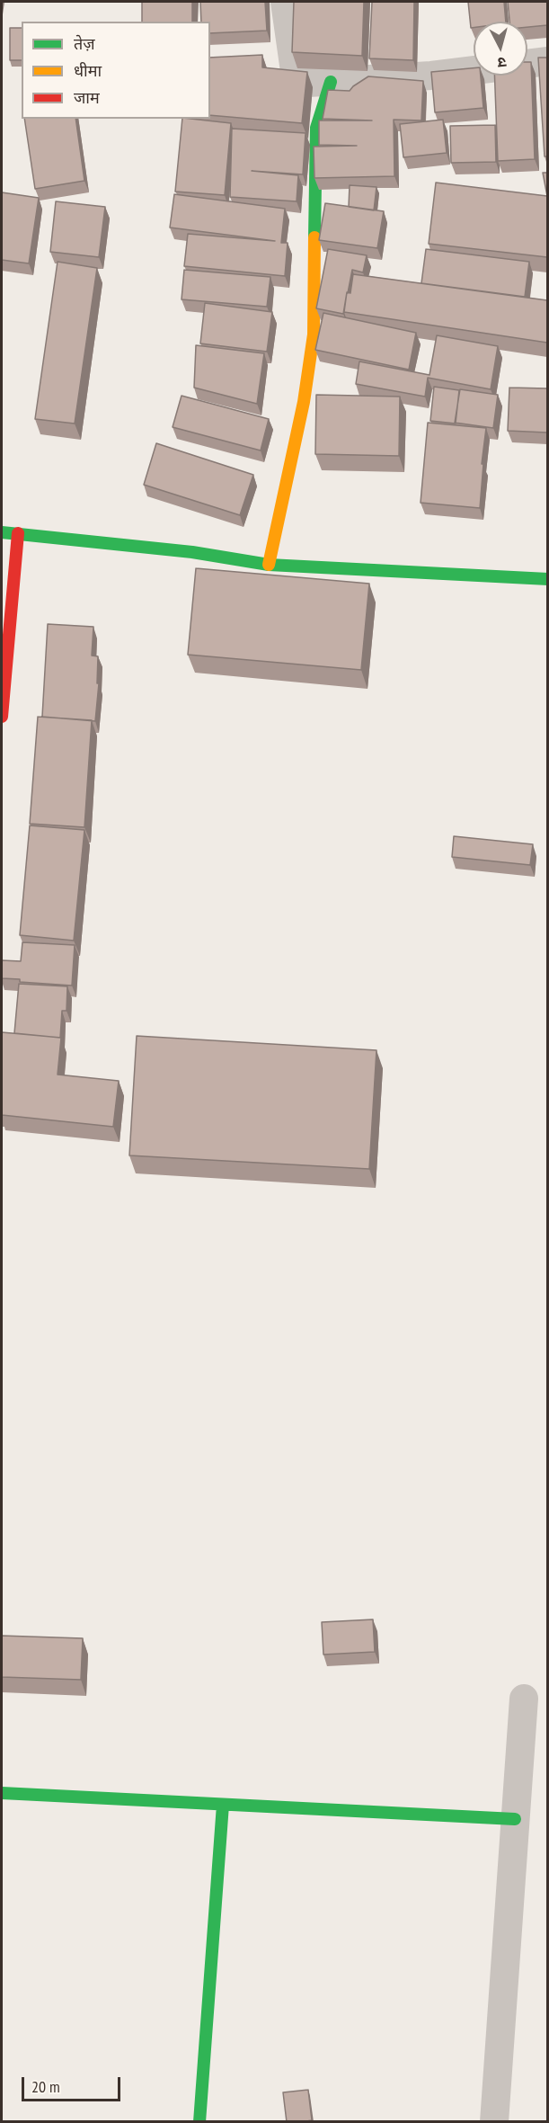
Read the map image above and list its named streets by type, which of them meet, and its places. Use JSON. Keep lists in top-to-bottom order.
{
  "legend": ["तेज़", "धीमा", "जाम"],
  "scale_bar": "20 m",
  "north": "bottom"
}
